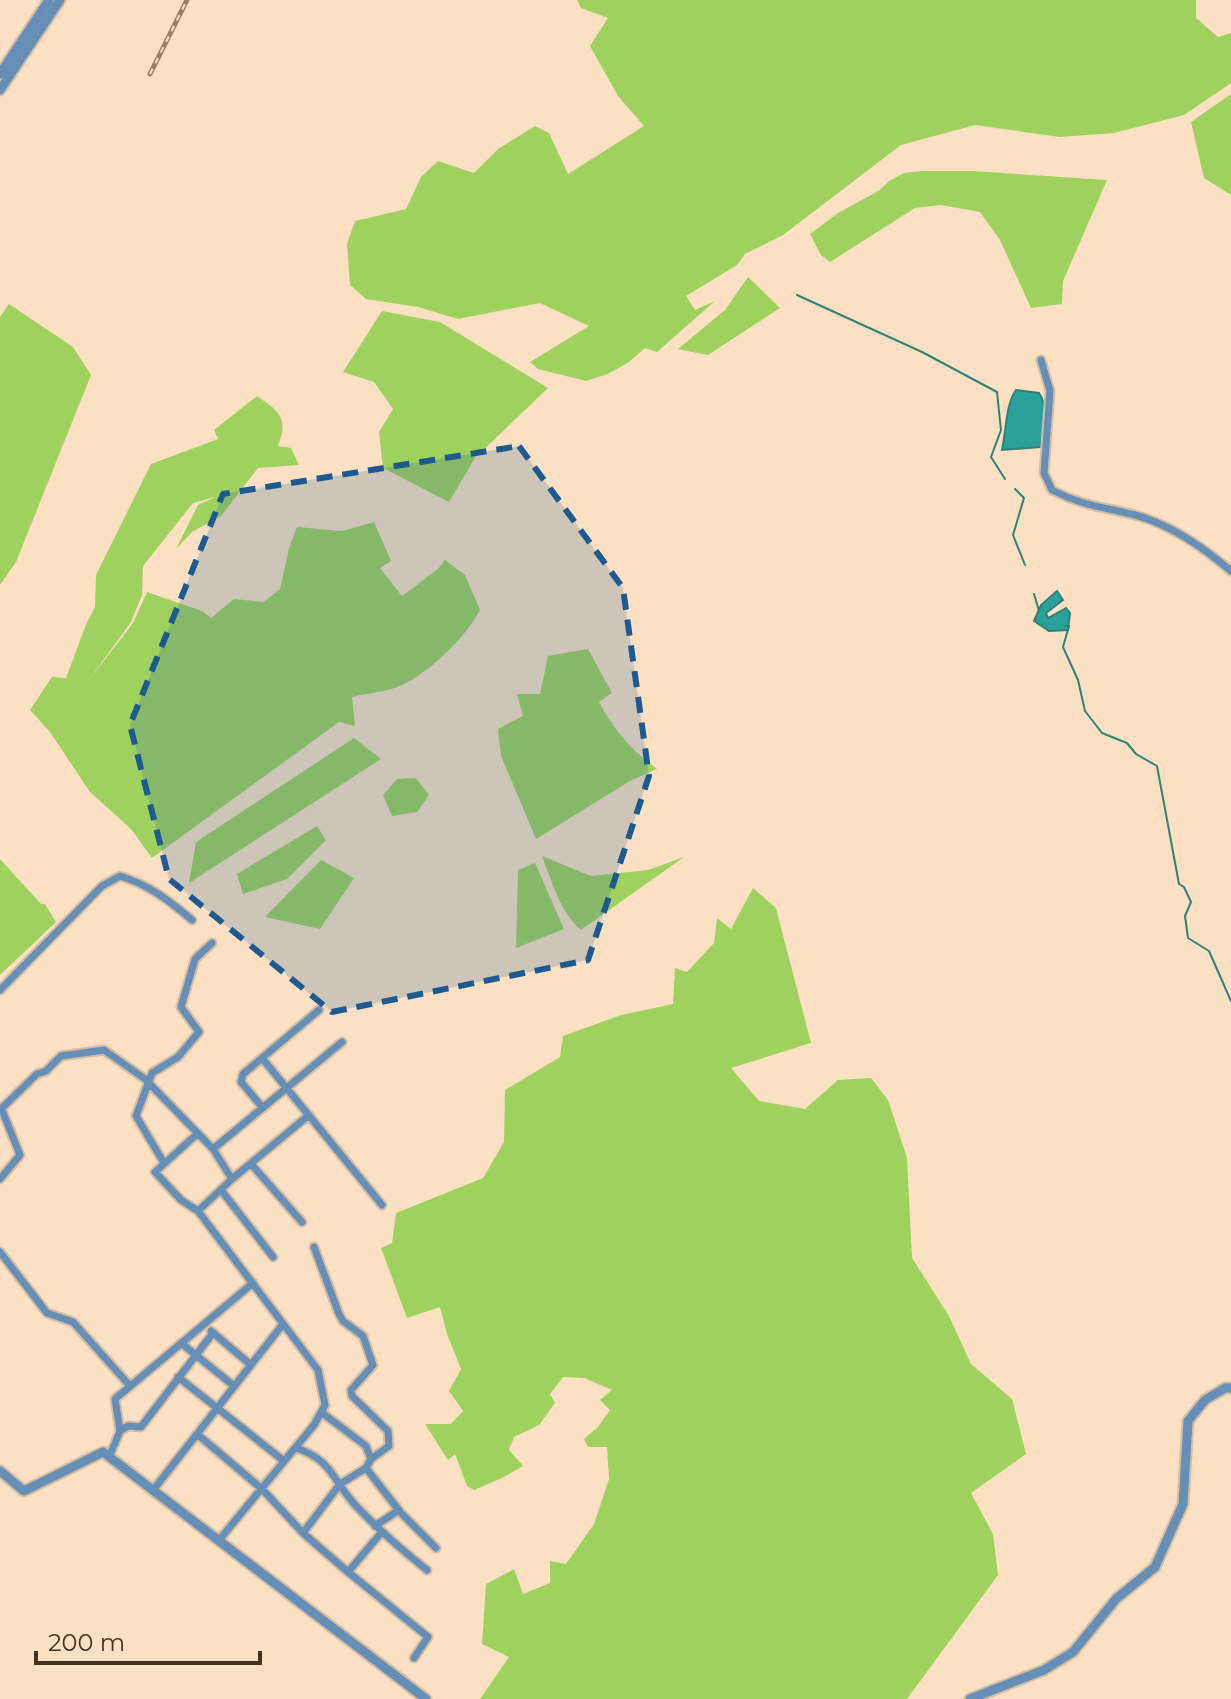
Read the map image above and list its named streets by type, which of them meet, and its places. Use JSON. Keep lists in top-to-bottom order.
{
  "scale_bar": "200 m"
}
